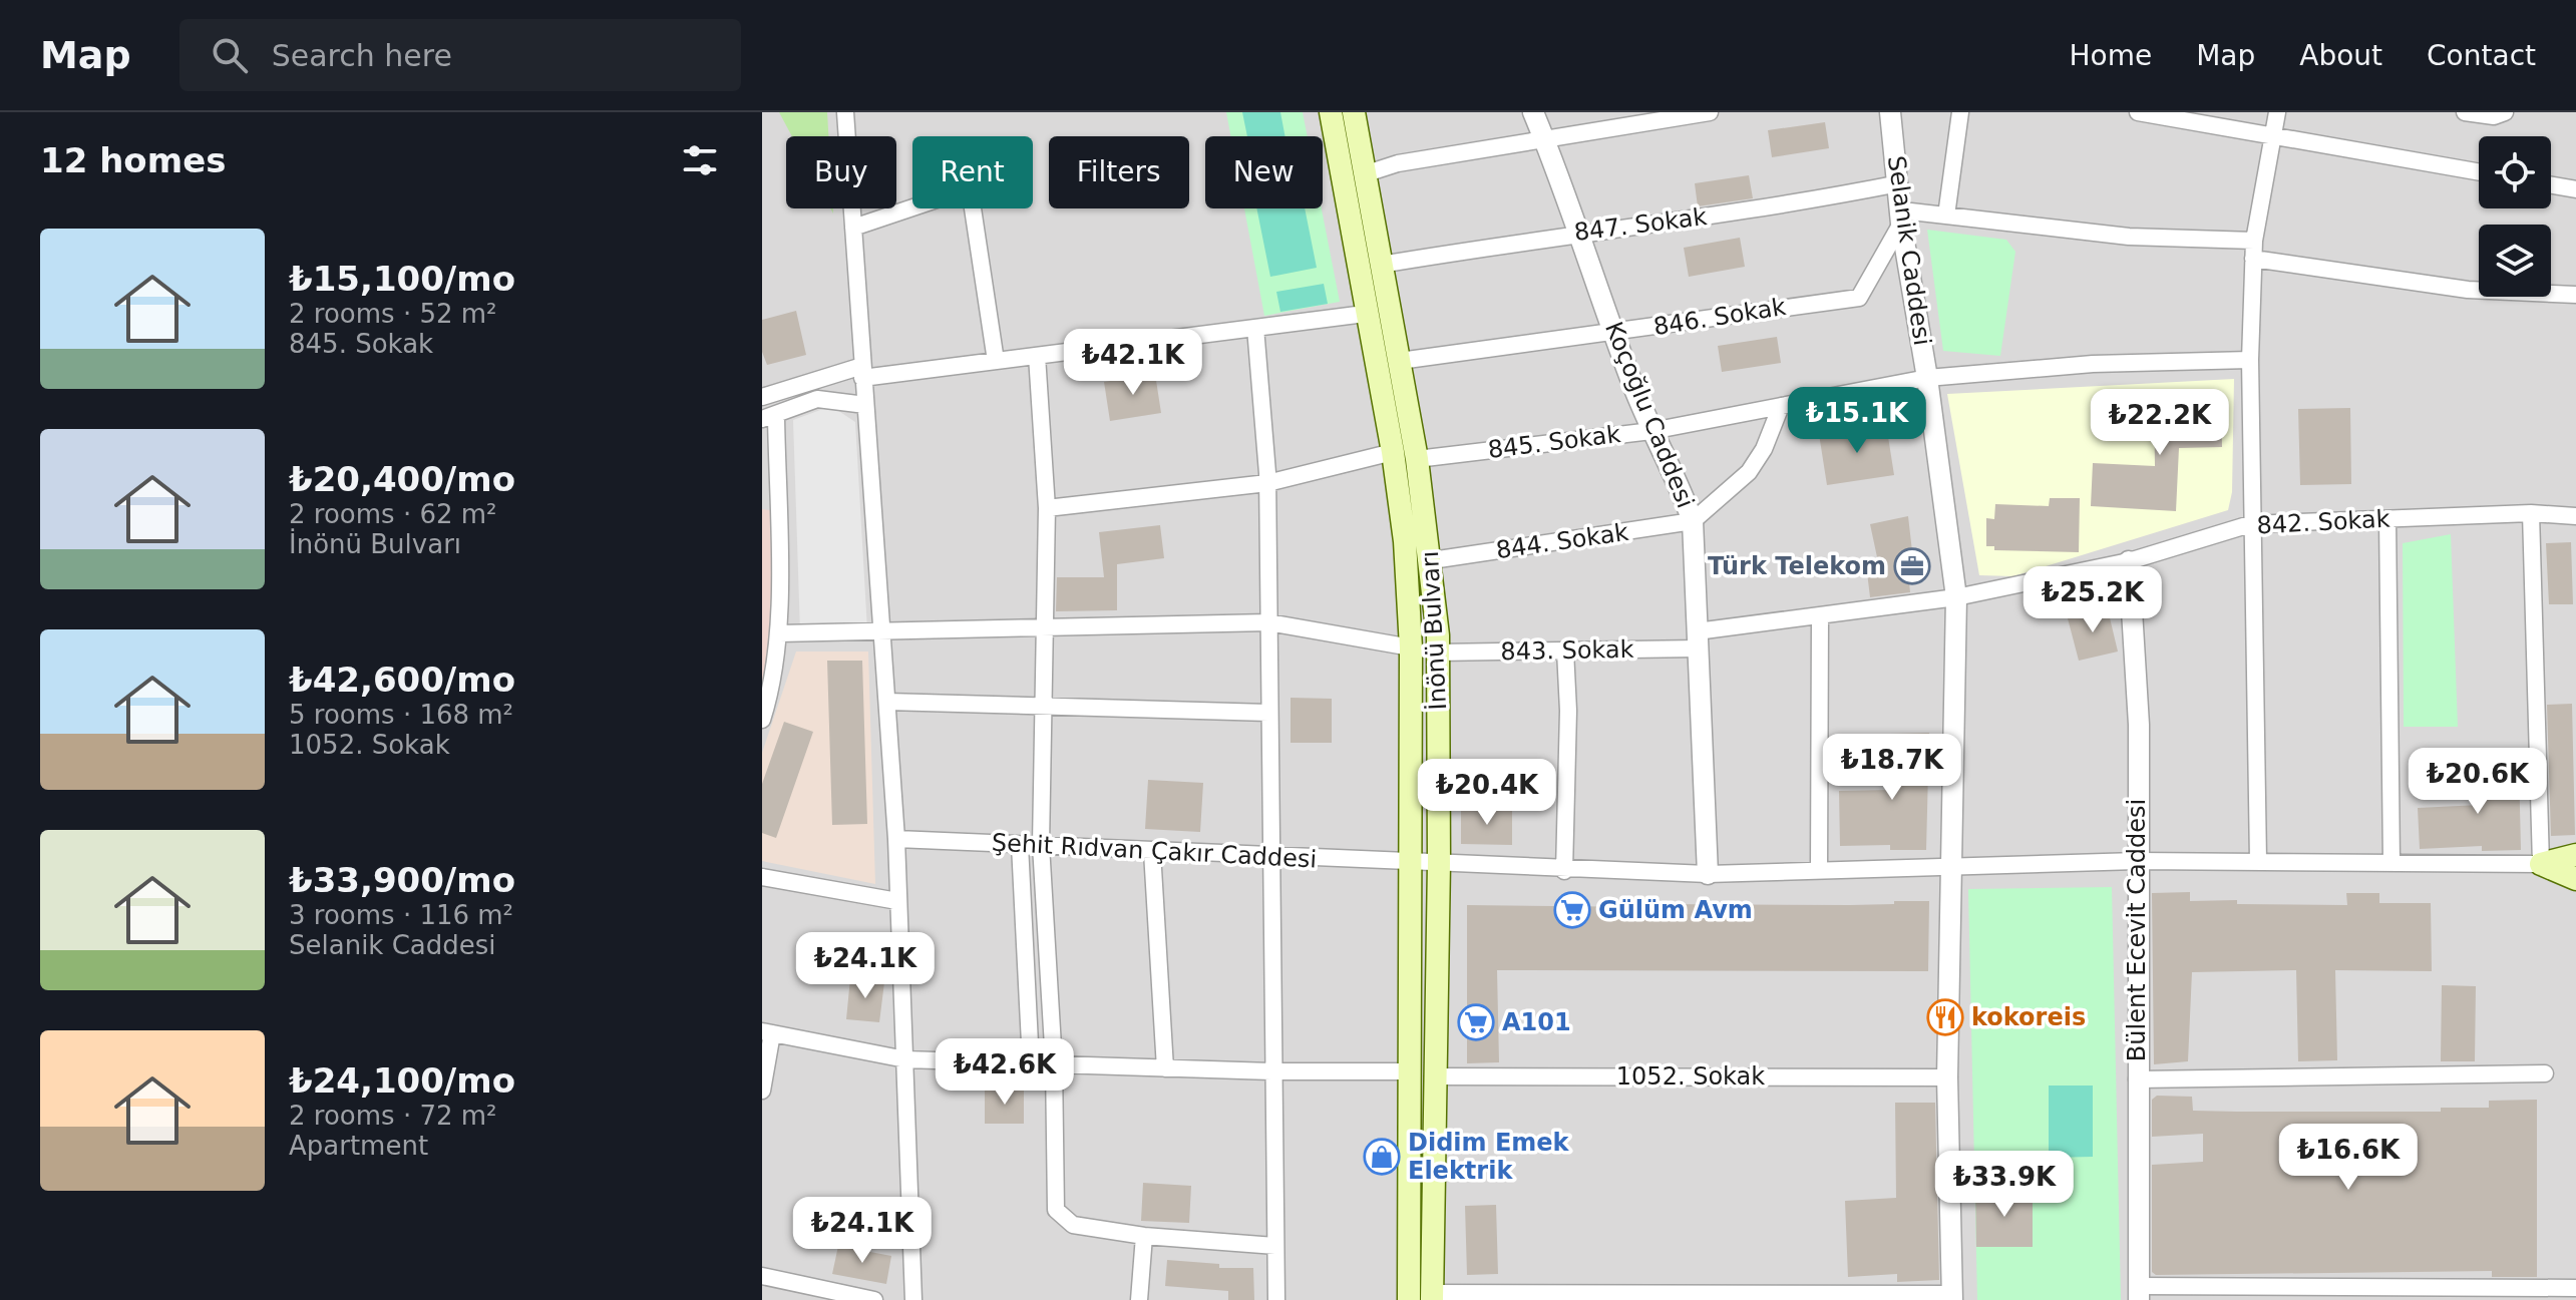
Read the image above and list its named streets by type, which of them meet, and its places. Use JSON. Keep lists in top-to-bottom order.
{
  "streets": {
    "main road": ["İnönü Bulvarı"],
    "street": [
      "847. Sokak",
      "Selanik Caddesi",
      "846. Sokak",
      "Koçoğlu Caddesi",
      "845. Sokak",
      "842. Sokak",
      "844. Sokak",
      "843. Sokak",
      "Şehit Rıdvan Çakır Caddesi",
      "Bülent Ecevit Caddesi",
      "1052. Sokak"
    ]
  },
  "crossings": [
    ["847. Sokak", "Selanik Caddesi"],
    ["847. Sokak", "Koçoğlu Caddesi"],
    ["847. Sokak", "İnönü Bulvarı"],
    ["Selanik Caddesi", "846. Sokak"],
    ["Selanik Caddesi", "845. Sokak"],
    ["Selanik Caddesi", "842. Sokak"],
    ["Selanik Caddesi", "Şehit Rıdvan Çakır Caddesi"],
    ["Selanik Caddesi", "1052. Sokak"],
    ["846. Sokak", "Koçoğlu Caddesi"],
    ["846. Sokak", "İnönü Bulvarı"],
    ["Koçoğlu Caddesi", "845. Sokak"],
    ["Koçoğlu Caddesi", "842. Sokak"],
    ["Koçoğlu Caddesi", "844. Sokak"],
    ["Koçoğlu Caddesi", "843. Sokak"],
    ["Koçoğlu Caddesi", "Şehit Rıdvan Çakır Caddesi"],
    ["845. Sokak", "İnönü Bulvarı"],
    ["842. Sokak", "843. Sokak"],
    ["842. Sokak", "Bülent Ecevit Caddesi"],
    ["844. Sokak", "İnönü Bulvarı"],
    ["İnönü Bulvarı", "843. Sokak"],
    ["İnönü Bulvarı", "Şehit Rıdvan Çakır Caddesi"],
    ["İnönü Bulvarı", "1052. Sokak"],
    ["Şehit Rıdvan Çakır Caddesi", "Bülent Ecevit Caddesi"]
  ],
  "places": {
    "office": ["Türk Telekom"],
    "supermarket": ["Gülüm Avm", "A101"],
    "restaurant": ["kokoreis"],
    "shop": ["Didim Emek Elektrik"]
  },
  "page": {
    "header": "Map",
    "search": "Search here",
    "nav": [
      "Home",
      "Map",
      "About",
      "Contact"
    ],
    "heading": "12 homes",
    "chip": [
      "Buy",
      "Rent",
      "Filters",
      "New"
    ],
    "list": [
      {
        "name": "₺15,100/mo",
        "note": "2 rooms · 52 m² · 845. Sokak"
      },
      {
        "name": "₺20,400/mo",
        "note": "2 rooms · 62 m² · İnönü Bulvarı"
      },
      {
        "name": "₺42,600/mo",
        "note": "5 rooms · 168 m² · 1052. Sokak"
      },
      {
        "name": "₺33,900/mo",
        "note": "3 rooms · 116 m² · Selanik Caddesi"
      },
      {
        "name": "₺24,100/mo",
        "note": "2 rooms · 72 m² · Apartment"
      }
    ],
    "price": [
      "₺42.1K",
      "₺15.1K",
      "₺22.2K",
      "₺25.2K",
      "₺18.7K",
      "₺20.6K",
      "₺20.4K",
      "₺24.1K",
      "₺42.6K",
      "₺16.6K",
      "₺33.9K",
      "₺24.1K"
    ]
  }
}
